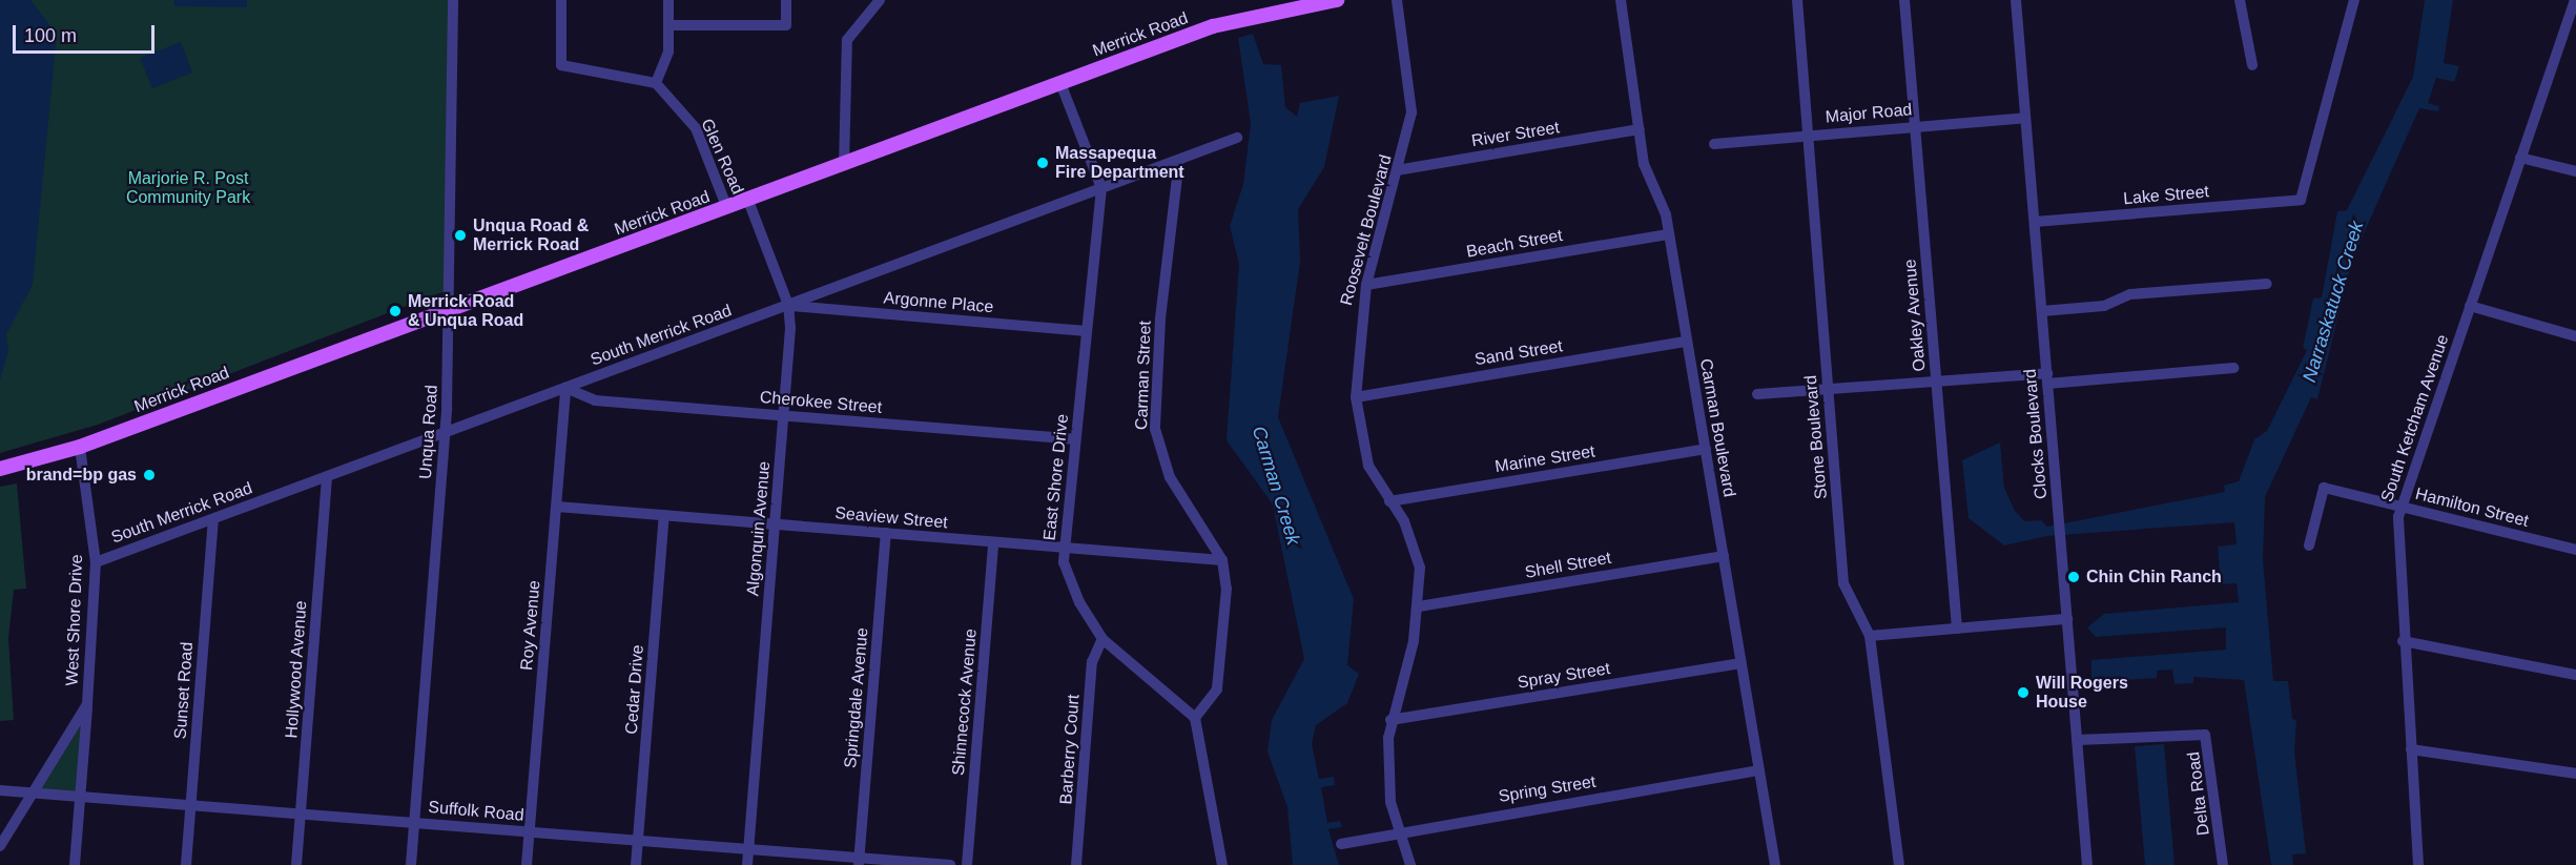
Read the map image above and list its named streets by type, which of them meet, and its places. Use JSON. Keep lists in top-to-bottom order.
{
  "streets": {
    "main road": ["Merrick Road"],
    "street": [
      "Major Road",
      "River Street",
      "Glen Road",
      "Lake Street",
      "Roosevelt Boulevard",
      "Beach Street",
      "Argonne Place",
      "Oakley Avenue",
      "South Merrick Road",
      "Sand Street",
      "Carman Street",
      "Cherokee Street",
      "South Ketcham Avenue",
      "Carman Boulevard",
      "Unqua Road",
      "Clocks Boulevard",
      "Stone Boulevard",
      "Marine Street",
      "East Shore Drive",
      "Hamilton Street",
      "Seaview Street",
      "Algonquin Avenue",
      "Shell Street",
      "West Shore Drive",
      "Roy Avenue",
      "Hollywood Avenue",
      "Spray Street",
      "Cedar Drive",
      "Sunset Road",
      "Springdale Avenue",
      "Shinnecock Avenue",
      "Barberry Court",
      "Spring Street",
      "Delta Road",
      "Suffolk Road"
    ]
  },
  "crossings": [
    ["Merrick Road", "Glen Road"],
    ["Merrick Road", "Unqua Road"],
    ["Merrick Road", "East Shore Drive"],
    ["Merrick Road", "Algonquin Avenue"],
    ["Merrick Road", "West Shore Drive"],
    ["Major Road", "Oakley Avenue"],
    ["Major Road", "Clocks Boulevard"],
    ["Major Road", "Stone Boulevard"],
    ["River Street", "Roosevelt Boulevard"],
    ["River Street", "Carman Boulevard"],
    ["Lake Street", "Clocks Boulevard"],
    ["Roosevelt Boulevard", "Beach Street"],
    ["Roosevelt Boulevard", "Sand Street"],
    ["Roosevelt Boulevard", "Marine Street"],
    ["Roosevelt Boulevard", "Shell Street"],
    ["Roosevelt Boulevard", "Spray Street"],
    ["Roosevelt Boulevard", "Spring Street"],
    ["Beach Street", "Carman Boulevard"],
    ["Argonne Place", "South Merrick Road"],
    ["Argonne Place", "East Shore Drive"],
    ["Argonne Place", "Algonquin Avenue"],
    ["South Merrick Road", "Carman Street"],
    ["South Merrick Road", "Cherokee Street"],
    ["South Merrick Road", "Unqua Road"],
    ["South Merrick Road", "East Shore Drive"],
    ["South Merrick Road", "Algonquin Avenue"],
    ["South Merrick Road", "West Shore Drive"],
    ["South Merrick Road", "Roy Avenue"],
    ["South Merrick Road", "Hollywood Avenue"],
    ["South Merrick Road", "Sunset Road"],
    ["Sand Street", "Carman Boulevard"],
    ["Carman Street", "East Shore Drive"],
    ["Carman Street", "Seaview Street"],
    ["Cherokee Street", "East Shore Drive"],
    ["Cherokee Street", "Algonquin Avenue"],
    ["Cherokee Street", "Roy Avenue"],
    ["South Ketcham Avenue", "Hamilton Street"],
    ["Carman Boulevard", "Marine Street"],
    ["Carman Boulevard", "Shell Street"],
    ["Carman Boulevard", "Spray Street"],
    ["Carman Boulevard", "Spring Street"],
    ["Unqua Road", "Suffolk Road"],
    ["Clocks Boulevard", "Delta Road"],
    ["East Shore Drive", "Seaview Street"],
    ["East Shore Drive", "Barberry Court"],
    ["Seaview Street", "Algonquin Avenue"],
    ["Seaview Street", "Roy Avenue"],
    ["Seaview Street", "Cedar Drive"],
    ["Seaview Street", "Springdale Avenue"],
    ["Seaview Street", "Shinnecock Avenue"],
    ["Algonquin Avenue", "Suffolk Road"],
    ["West Shore Drive", "Suffolk Road"],
    ["Roy Avenue", "Suffolk Road"],
    ["Hollywood Avenue", "Suffolk Road"],
    ["Cedar Drive", "Suffolk Road"],
    ["Sunset Road", "Suffolk Road"],
    ["Springdale Avenue", "Suffolk Road"]
  ],
  "water": ["Narraskatuck Creek", "Carman Creek"],
  "parks": ["Marjorie R. Post Community Park"],
  "places": [
    "Massapequa Fire Department",
    "Unqua Road & Merrick Road",
    "Merrick Road & Unqua Road",
    "brand=bp gas",
    "Chin Chin Ranch",
    "Will Rogers House"
  ],
  "scale_bar": "100 m"
}
